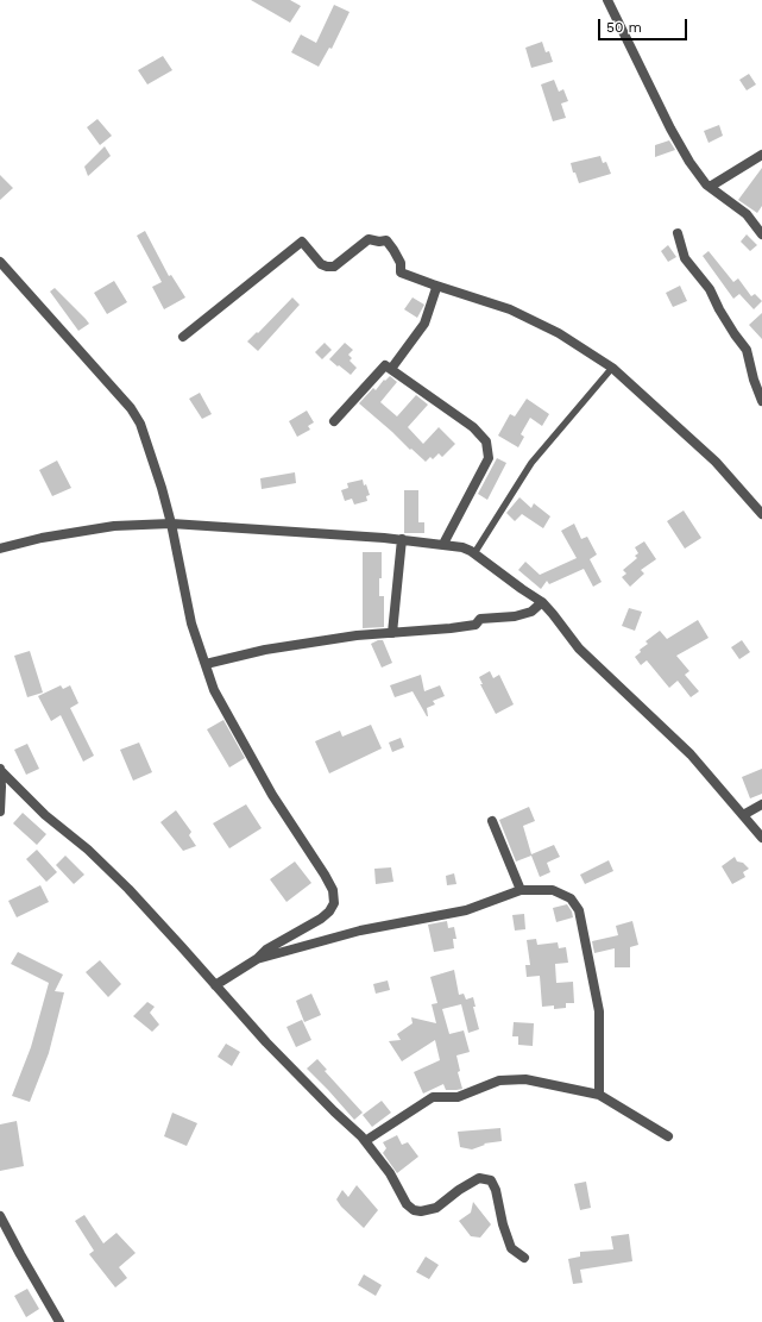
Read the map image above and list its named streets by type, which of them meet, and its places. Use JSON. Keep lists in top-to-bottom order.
{
  "scale_bar": "50 m"
}
